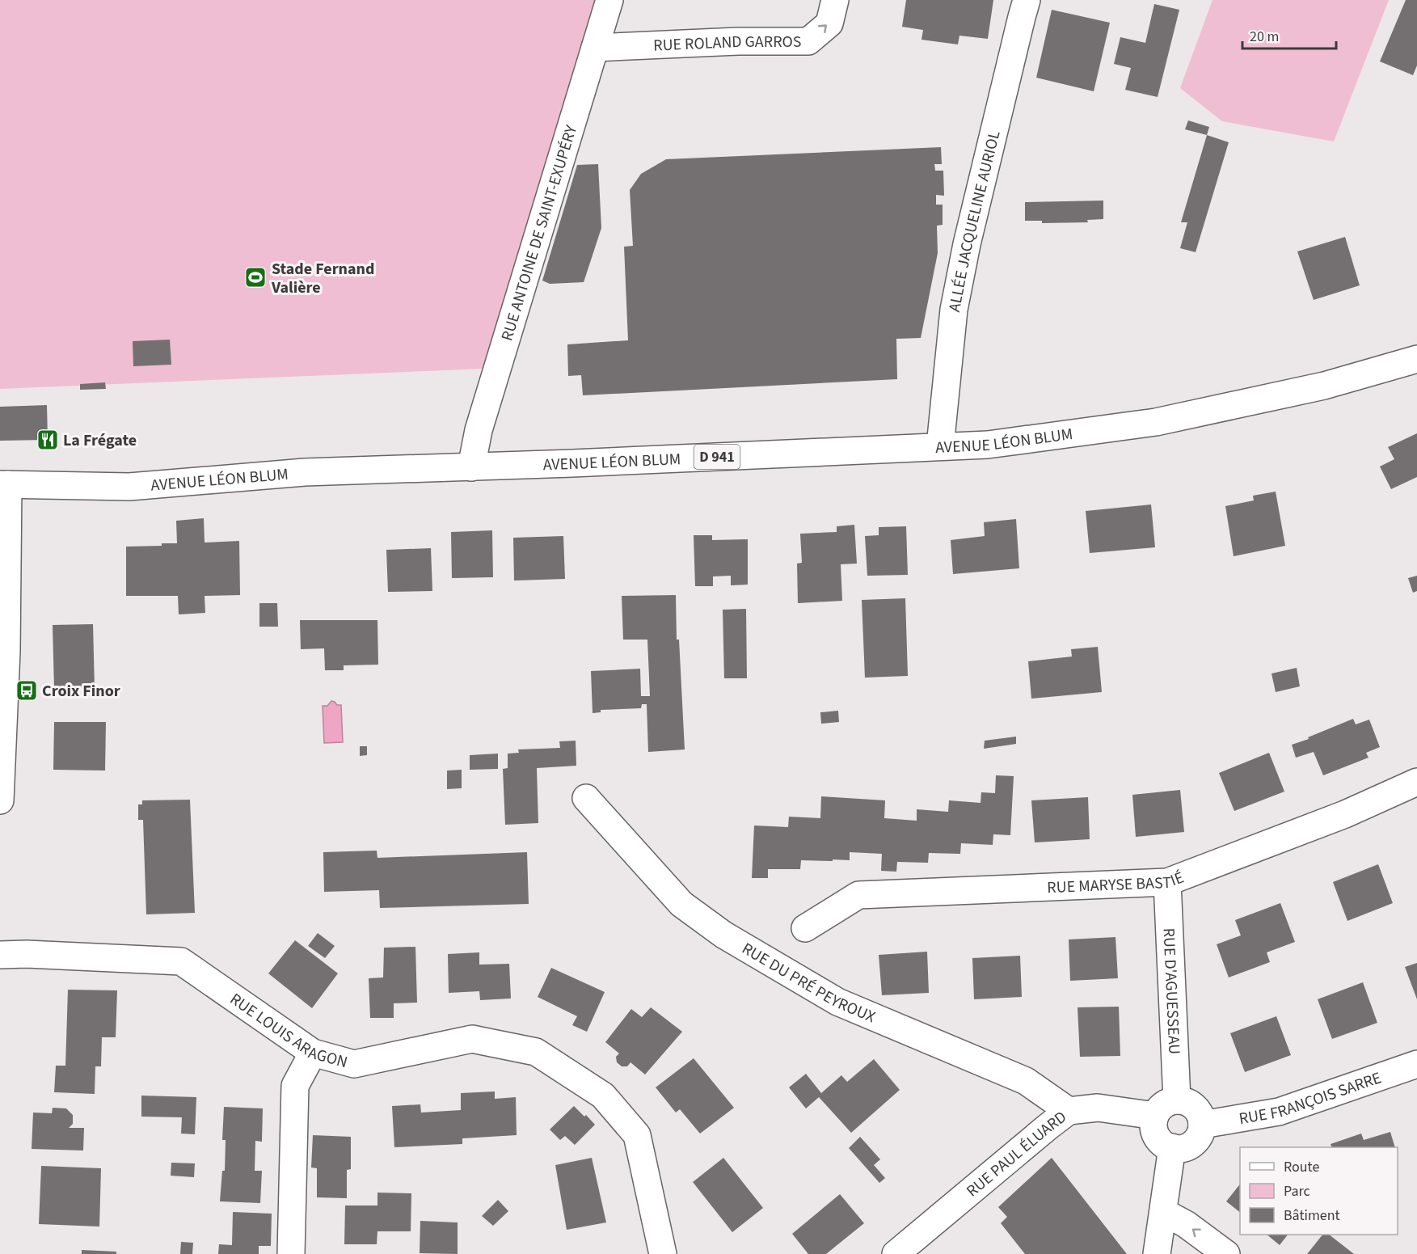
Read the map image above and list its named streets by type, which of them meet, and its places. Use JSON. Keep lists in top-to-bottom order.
{
  "streets": {
    "street": [
      "RUE ROLAND GARROS",
      "ALLÉE JACQUELINE AURIOL",
      "RUE ANTOINE DE SAINT-EXUPÉRY",
      "AVENUE LÉON BLUM",
      "D 941",
      "RUE MARYSE BASTIÉ",
      "RUE DU PRÉ PEYROUX",
      "RUE D'AGUESSEAU",
      "RUE LOUIS ARAGON",
      "RUE FRANÇOIS SARRE",
      "RUE PAUL ÉLUARD"
    ]
  },
  "crossings": [
    ["RUE ROLAND GARROS", "RUE ANTOINE DE SAINT-EXUPÉRY"],
    ["ALLÉE JACQUELINE AURIOL", "AVENUE LÉON BLUM"],
    ["RUE ANTOINE DE SAINT-EXUPÉRY", "AVENUE LÉON BLUM"],
    ["RUE MARYSE BASTIÉ", "RUE D'AGUESSEAU"],
    ["RUE DU PRÉ PEYROUX", "RUE PAUL ÉLUARD"],
    ["RUE D'AGUESSEAU", "RUE FRANÇOIS SARRE"],
    ["RUE D'AGUESSEAU", "RUE PAUL ÉLUARD"],
    ["RUE FRANÇOIS SARRE", "RUE PAUL ÉLUARD"]
  ],
  "one_way": ["RUE ROLAND GARROS"],
  "places": {
    "sports": ["Stade Fernand Valière"],
    "restaurant": ["La Frégate"],
    "bus stop": ["Croix Finor"]
  },
  "legend": ["Route", "Parc", "Bâtiment"],
  "scale_bar": "20 m"
}
